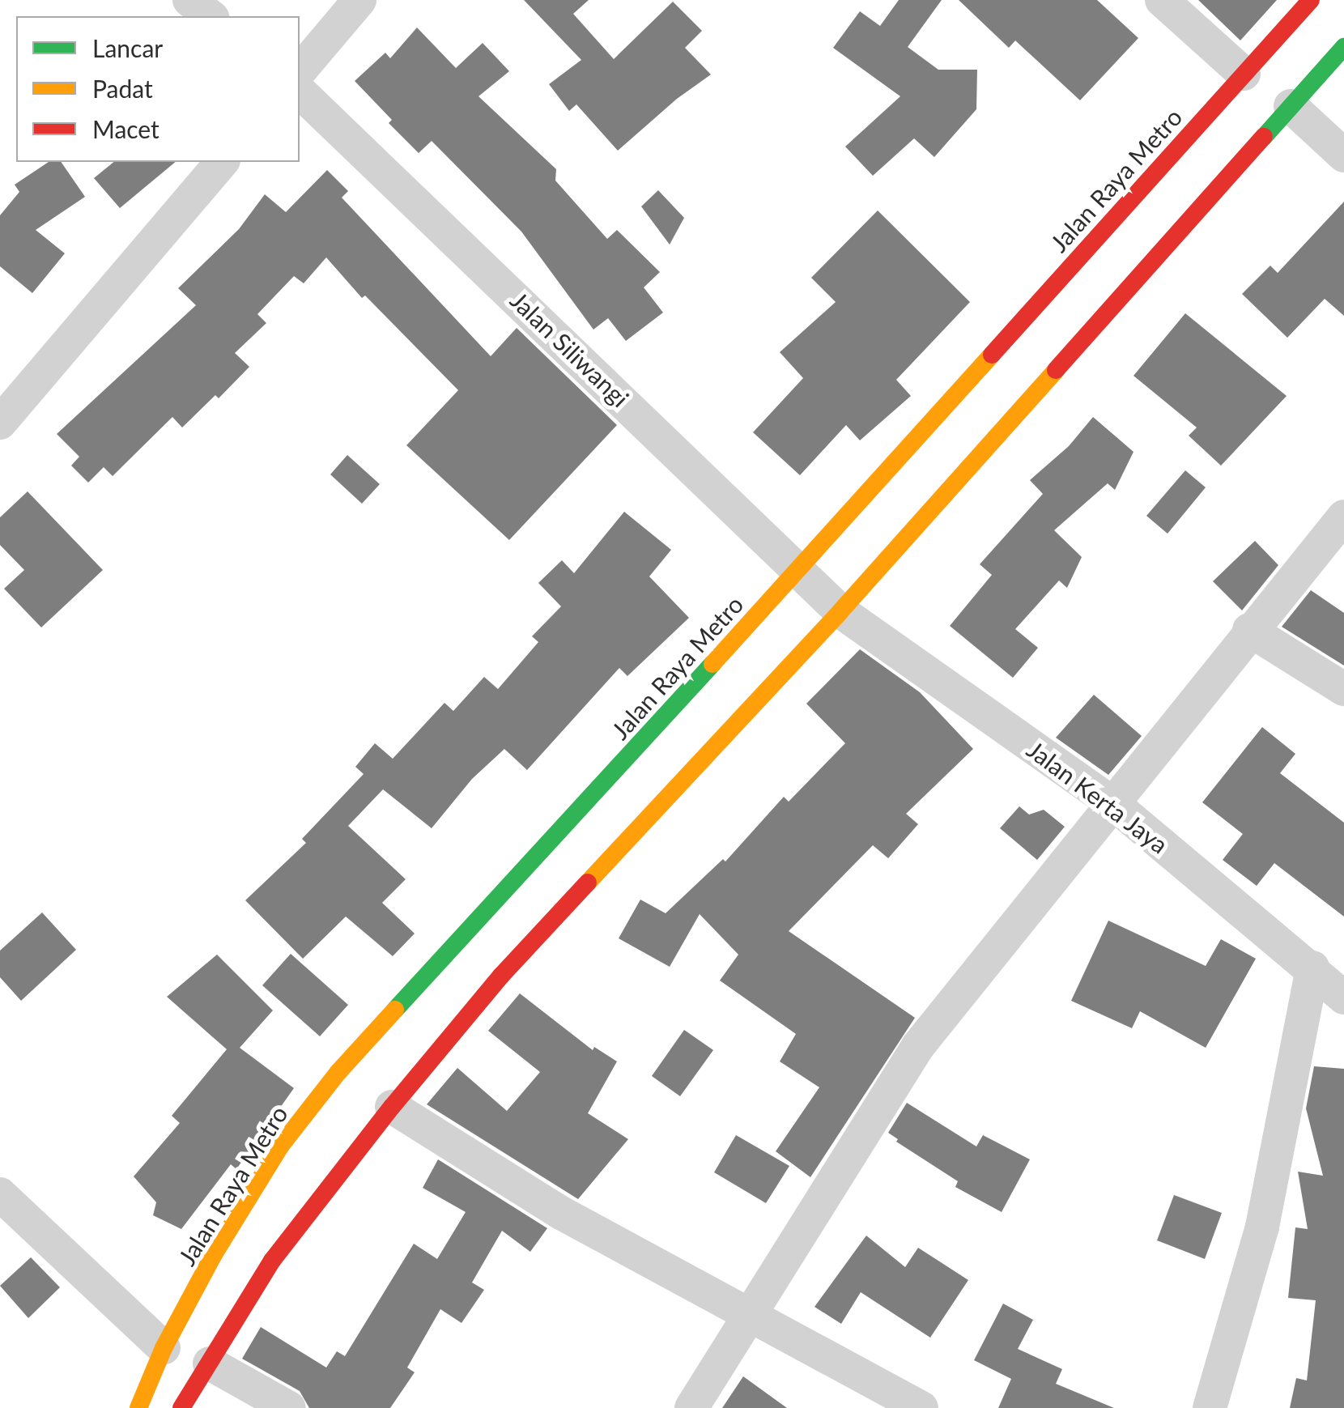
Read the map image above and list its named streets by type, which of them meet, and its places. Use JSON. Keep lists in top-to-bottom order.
{
  "streets": {
    "highway": ["Jalan Raya Metro"],
    "street": ["Jalan Siliwangi", "Jalan Kerta Jaya"]
  },
  "crossings": [
    ["Jalan Raya Metro", "Jalan Siliwangi"],
    ["Jalan Siliwangi", "Jalan Kerta Jaya"]
  ],
  "legend": ["Lancar", "Padat", "Macet"]
}
